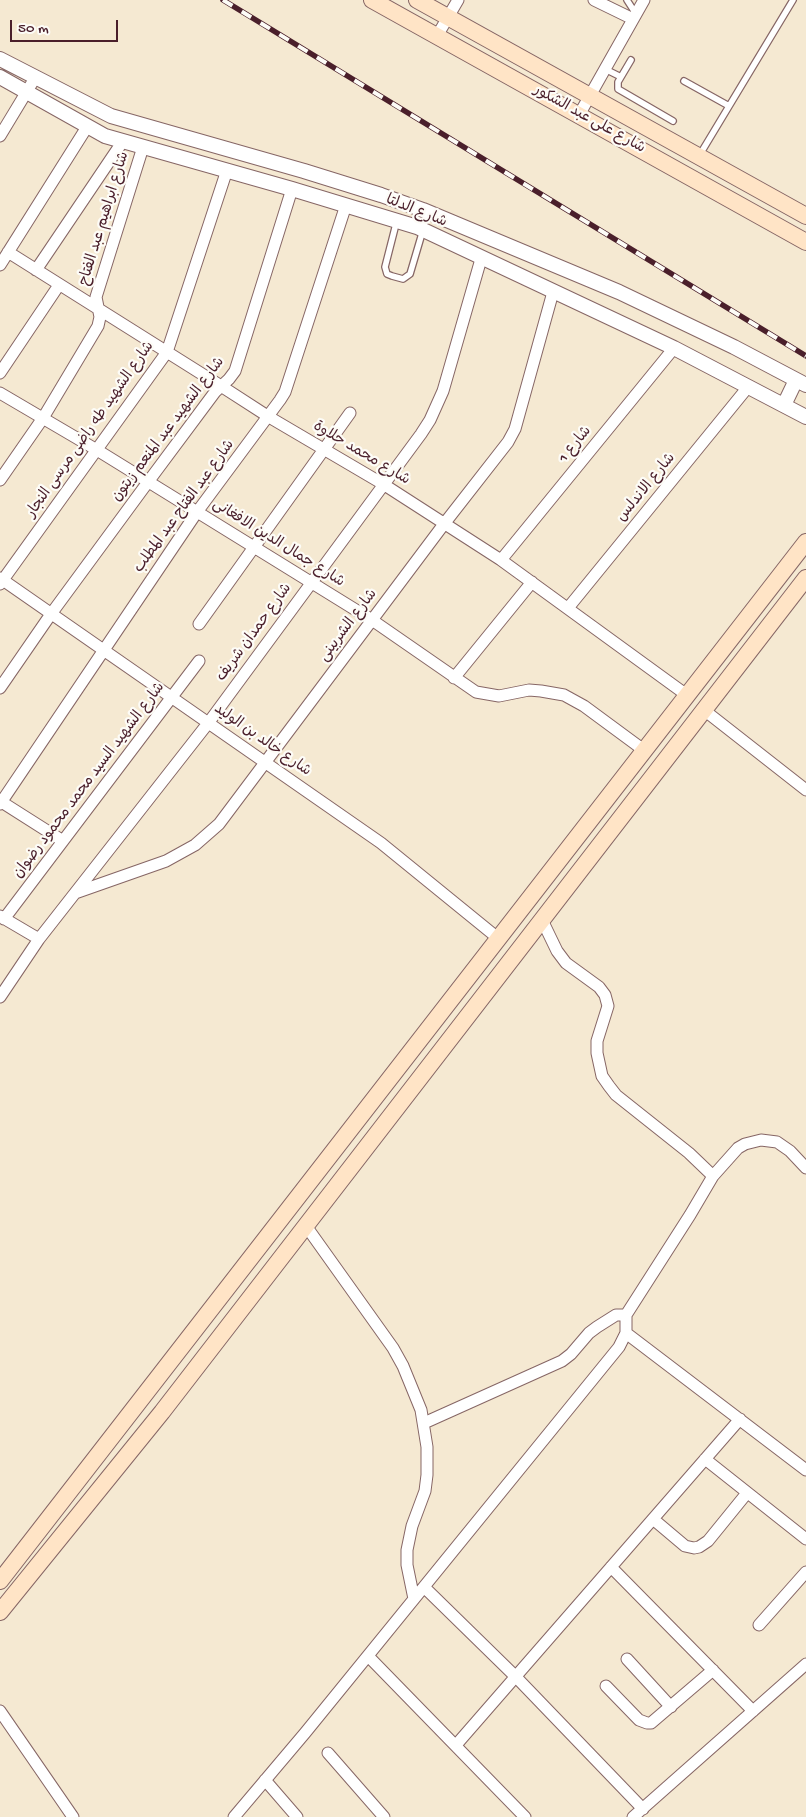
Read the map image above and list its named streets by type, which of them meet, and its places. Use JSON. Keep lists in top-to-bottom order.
{
  "streets": {
    "main road": ["شارع على عبد الشكور"],
    "street": [
      "شارع الدلتا",
      "شارع ابراهيم عبد الفتاح",
      "شارع الشهيد طه راضى مرسى النجار",
      "شارع الشهيد عبد المنعم زيتون",
      "شارع 1",
      "شارع محمد حلاوة",
      "شارع الاندلس",
      "شارع عبد الفتاح عبد المطلب",
      "شارع جمال الدين الافغانى",
      "شارع الشربينى",
      "شارع حمدان شريف",
      "شارع خالد بن الوليد",
      "شارع الشهيد السيد محمد محمود رضوان"
    ]
  },
  "crossings": [
    ["شارع الدلتا", "شارع ابراهيم عبد الفتاح"],
    ["شارع الدلتا", "شارع الشهيد طه راضى مرسى النجار"],
    ["شارع الدلتا", "شارع الشهيد عبد المنعم زيتون"],
    ["شارع الدلتا", "شارع 1"],
    ["شارع الدلتا", "شارع الاندلس"],
    ["شارع الدلتا", "شارع عبد الفتاح عبد المطلب"],
    ["شارع الدلتا", "شارع الشربينى"],
    ["شارع الدلتا", "شارع حمدان شريف"],
    ["شارع ابراهيم عبد الفتاح", "شارع محمد حلاوة"],
    ["شارع ابراهيم عبد الفتاح", "شارع جمال الدين الافغانى"],
    ["شارع الشهيد طه راضى مرسى النجار", "شارع محمد حلاوة"],
    ["شارع الشهيد طه راضى مرسى النجار", "شارع جمال الدين الافغانى"],
    ["شارع الشهيد طه راضى مرسى النجار", "شارع خالد بن الوليد"],
    ["شارع الشهيد عبد المنعم زيتون", "شارع محمد حلاوة"],
    ["شارع الشهيد عبد المنعم زيتون", "شارع جمال الدين الافغانى"],
    ["شارع الشهيد عبد المنعم زيتون", "شارع خالد بن الوليد"],
    ["شارع 1", "شارع محمد حلاوة"],
    ["شارع محمد حلاوة", "شارع الاندلس"],
    ["شارع محمد حلاوة", "شارع عبد الفتاح عبد المطلب"],
    ["شارع محمد حلاوة", "شارع الشربينى"],
    ["شارع محمد حلاوة", "شارع حمدان شريف"],
    ["شارع عبد الفتاح عبد المطلب", "شارع جمال الدين الافغانى"],
    ["شارع عبد الفتاح عبد المطلب", "شارع خالد بن الوليد"],
    ["شارع جمال الدين الافغانى", "شارع الشربينى"],
    ["شارع جمال الدين الافغانى", "شارع حمدان شريف"],
    ["شارع الشربينى", "شارع حمدان شريف"],
    ["شارع الشربينى", "شارع خالد بن الوليد"],
    ["شارع حمدان شريف", "شارع خالد بن الوليد"],
    ["شارع خالد بن الوليد", "شارع الشهيد السيد محمد محمود رضوان"]
  ],
  "scale_bar": "50 m"
}
